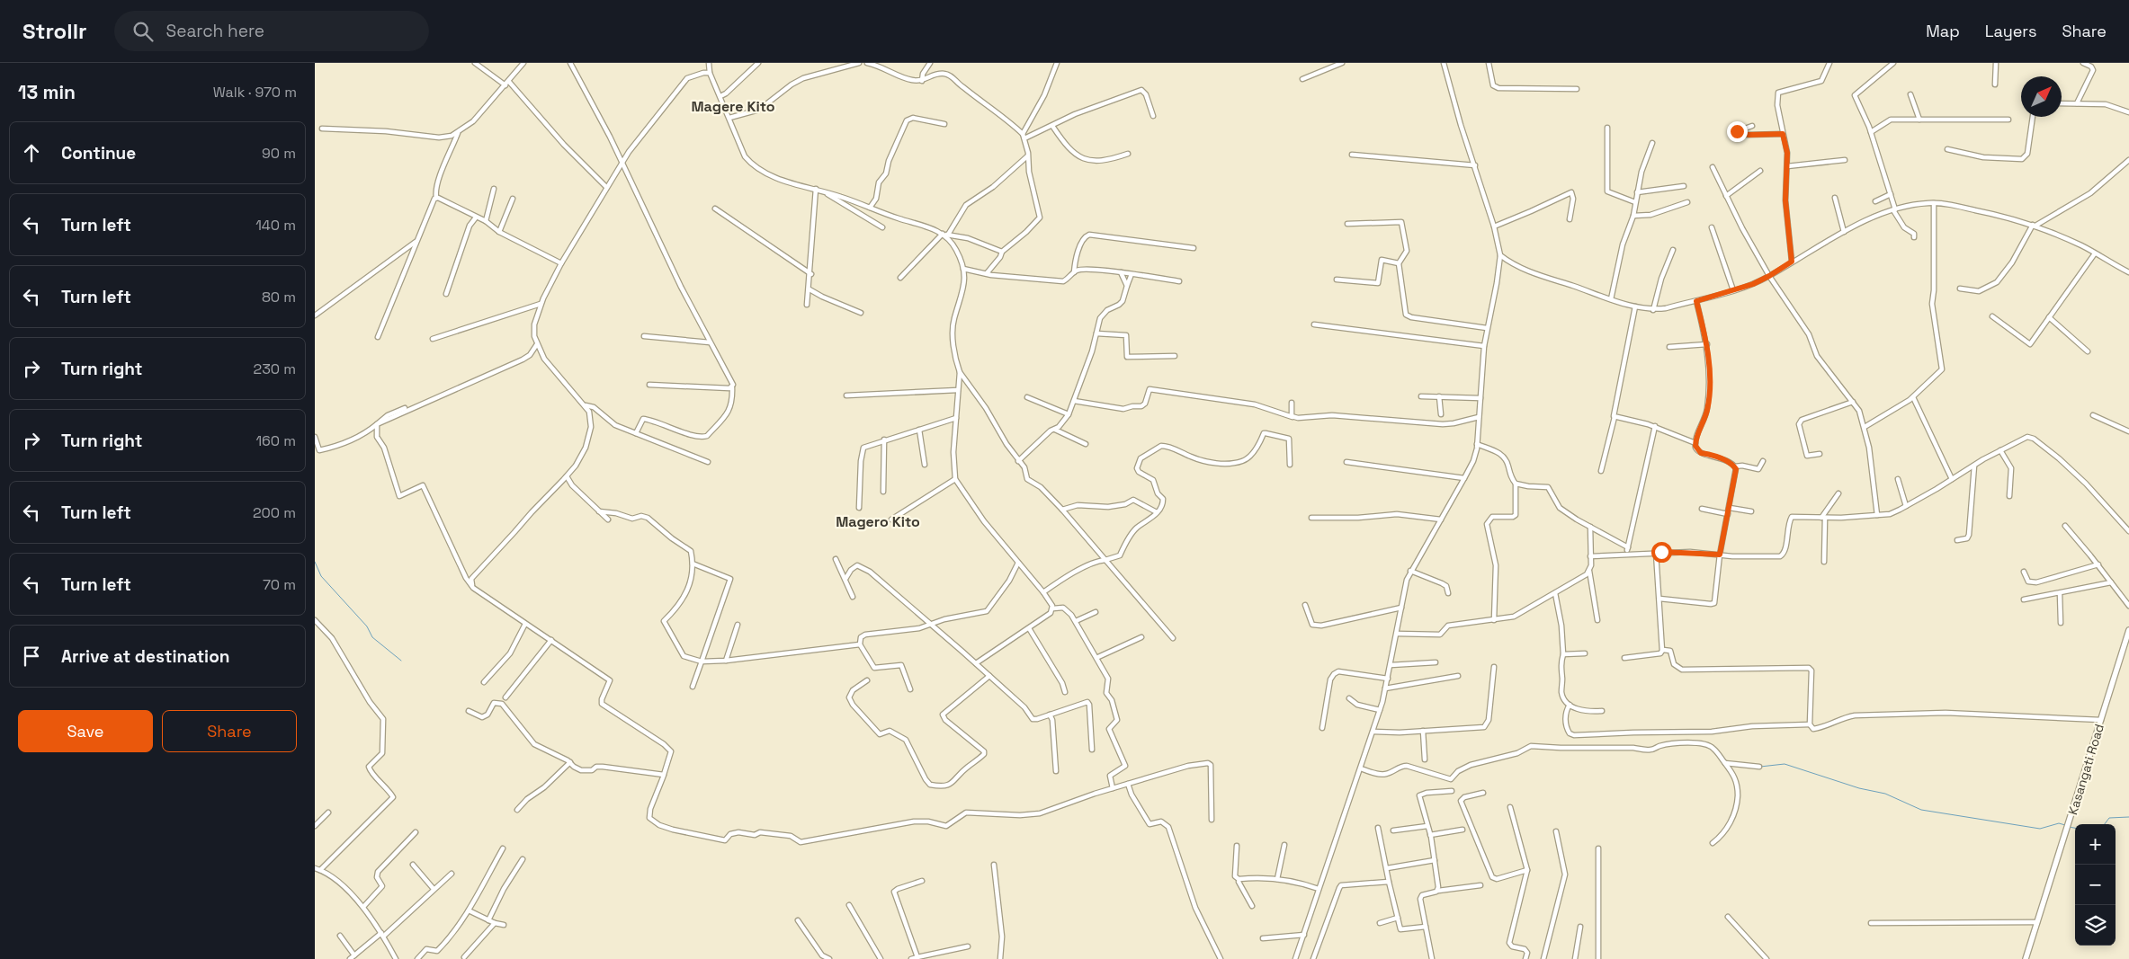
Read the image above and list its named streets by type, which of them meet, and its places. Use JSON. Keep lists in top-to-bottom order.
{
  "streets": {
    "street": ["Kasangati Road"]
  },
  "districts": ["Magere Kito", "Magero Kito"],
  "north": "top right",
  "page": {
    "header": "Strollr",
    "search": "Search here",
    "nav": ["Map", "Layers", "Share"],
    "heading": ["13 min", "Walk · 970 m"],
    "list": [
      ["Continue", "90 m"],
      ["Turn left", "140 m"],
      ["Turn left", "80 m"],
      ["Turn right", "230 m"],
      ["Turn right", "160 m"],
      ["Turn left", "200 m"],
      ["Turn left", "70 m"],
      "Arrive at destination"
    ],
    "buttons": ["Save", "Share"],
    "map_buttons": ["+", "−"]
  }
}
